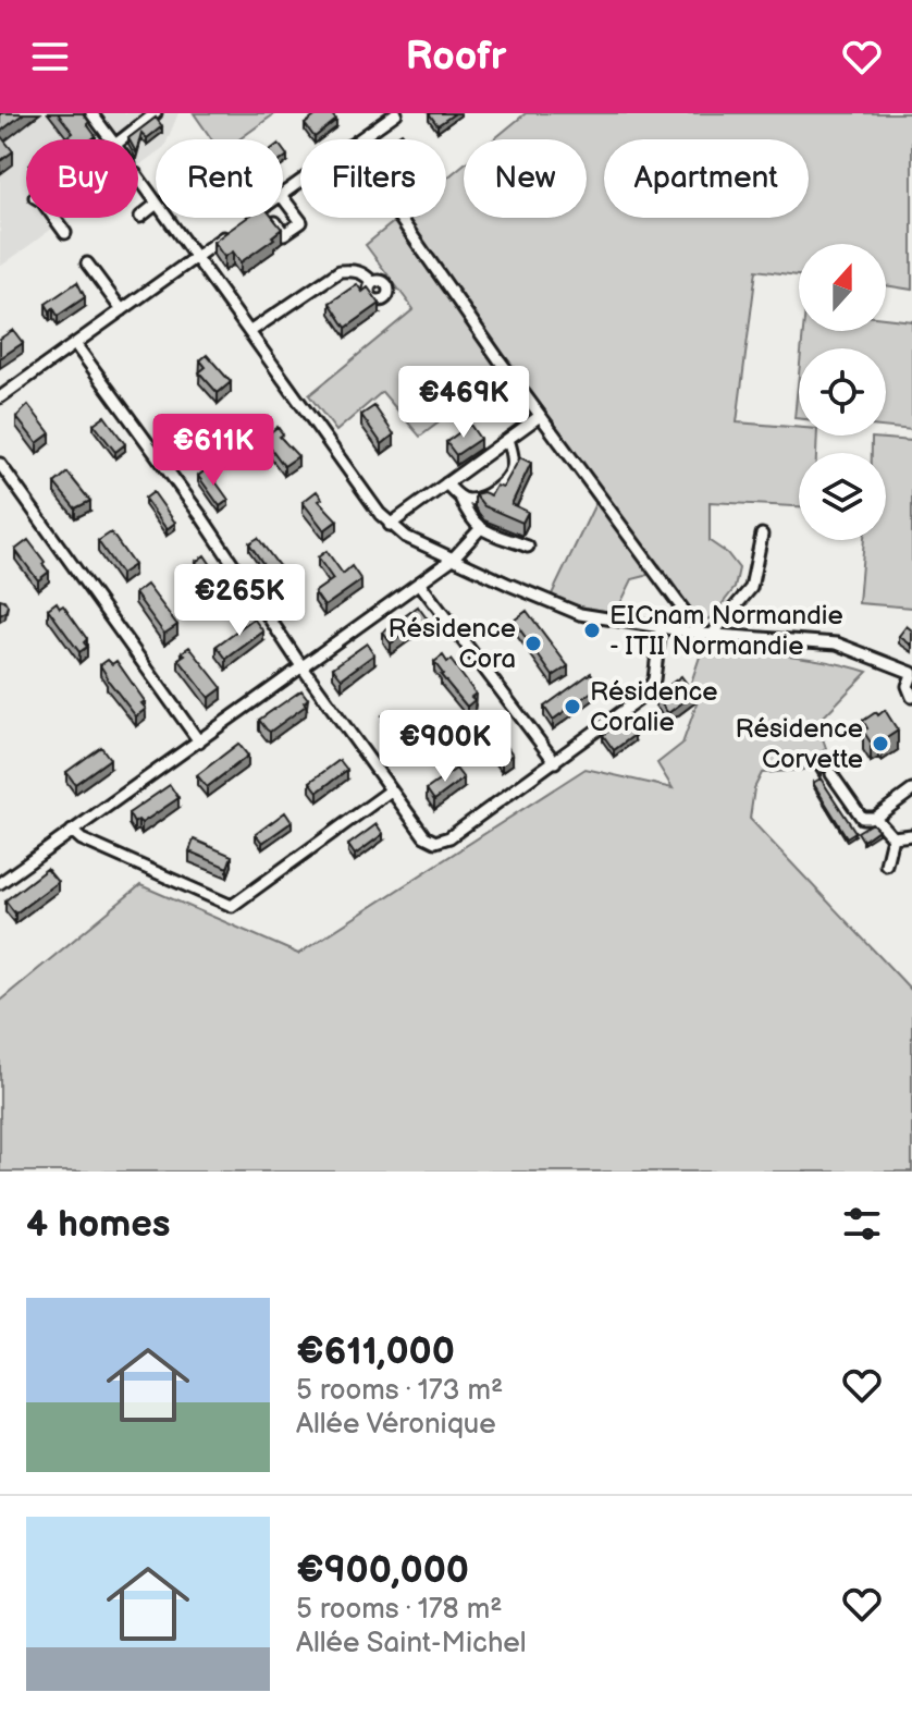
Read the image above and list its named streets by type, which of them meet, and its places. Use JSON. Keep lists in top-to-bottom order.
{
  "places": [
    "EICnam Normandie - ITII Normandie",
    "Résidence Cora",
    "Résidence Coralie",
    "Résidence Corvette"
  ],
  "north": "top",
  "page": {
    "header": "Roofr",
    "chip": [
      "Buy",
      "Rent",
      "Filters",
      "New",
      "Apartment"
    ],
    "price": [
      "€469K",
      "€611K",
      "€265K",
      "€900K"
    ],
    "heading": "4 homes",
    "list": [
      {
        "name": "€611,000",
        "note": "5 rooms · 173 m² · Allée Véronique"
      },
      {
        "name": "€900,000",
        "note": "5 rooms · 178 m² · Allée Saint-Michel"
      }
    ]
  }
}
